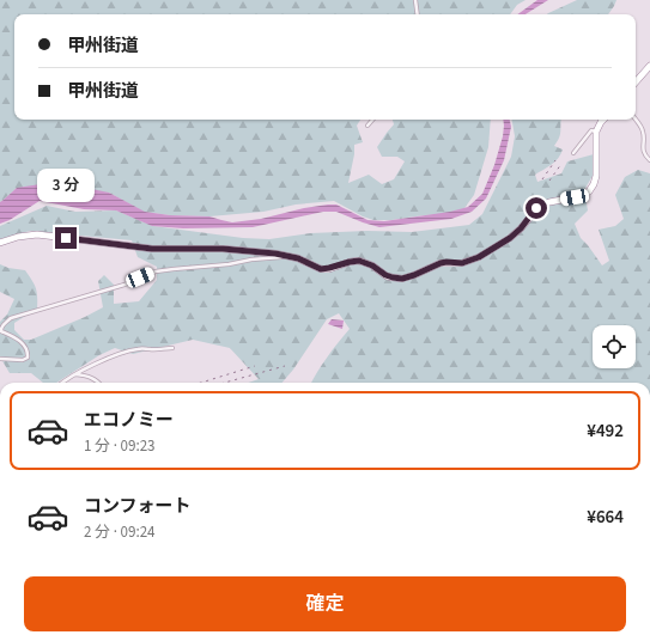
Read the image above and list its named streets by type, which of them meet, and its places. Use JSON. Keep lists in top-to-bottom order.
{
  "page": {
    "banner": ["甲州街道", "甲州街道"],
    "bubble": "3 分",
    "list": [
      {
        "name": "エコノミー",
        "note": "1 分 · 09:23",
        "value": "¥492"
      },
      {
        "name": "コンフォート",
        "note": "2 分 · 09:24",
        "value": "¥664"
      }
    ],
    "buttons": "確定"
  }
}
